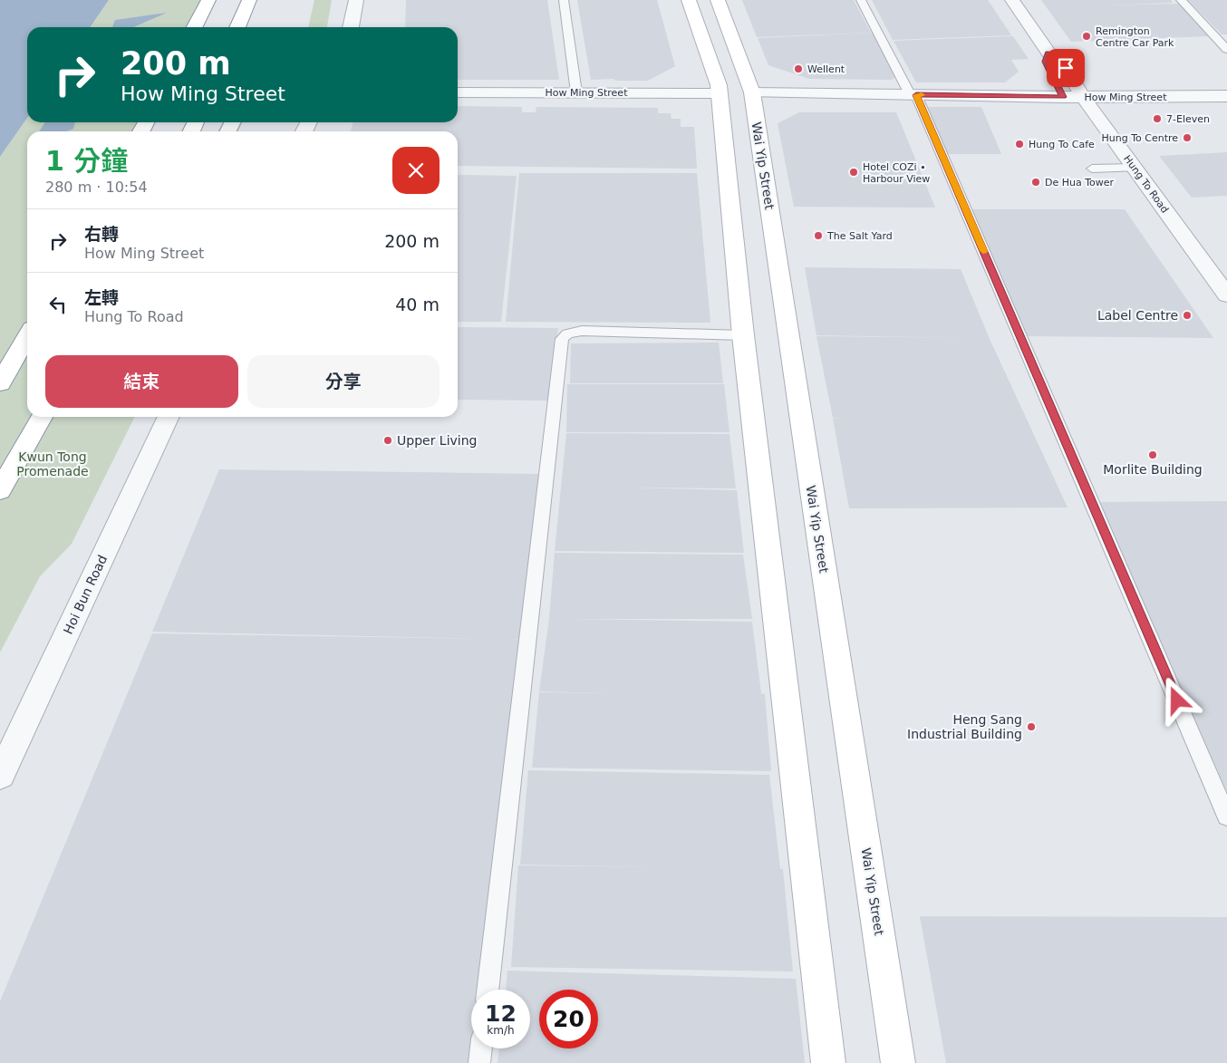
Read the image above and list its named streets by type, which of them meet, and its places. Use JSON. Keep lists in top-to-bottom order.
{
  "streets": {
    "main road": ["Wai Yip Street"],
    "street": ["How Ming Street", "Hung To Road", "Hoi Bun Road"]
  },
  "crossings": [
    ["How Ming Street", "Wai Yip Street"],
    ["How Ming Street", "Hung To Road"]
  ],
  "parks": ["Kwun Tong Promenade"],
  "places": [
    "Remington Centre Car Park",
    "Wellent",
    "7-Eleven",
    "Hung To Centre",
    "Hung To Cafe",
    "Hotel COZi ∙ Harbour View",
    "De Hua Tower",
    "The Salt Yard",
    "Label Centre",
    "Upper Living",
    "Morlite Building",
    "Heng Sang Industrial Building"
  ],
  "page": {
    "turn": ["200 m", "How Ming Street"],
    "heading": ["1 分鐘", "280 m · 10:54"],
    "list": [
      {
        "name": "右轉",
        "note": "How Ming Street",
        "value": "200 m"
      },
      {
        "name": "左轉",
        "note": "Hung To Road",
        "value": "40 m"
      }
    ],
    "buttons": ["結束", "分享"],
    "speed": "12 km/h",
    "limit": "20"
  }
}
